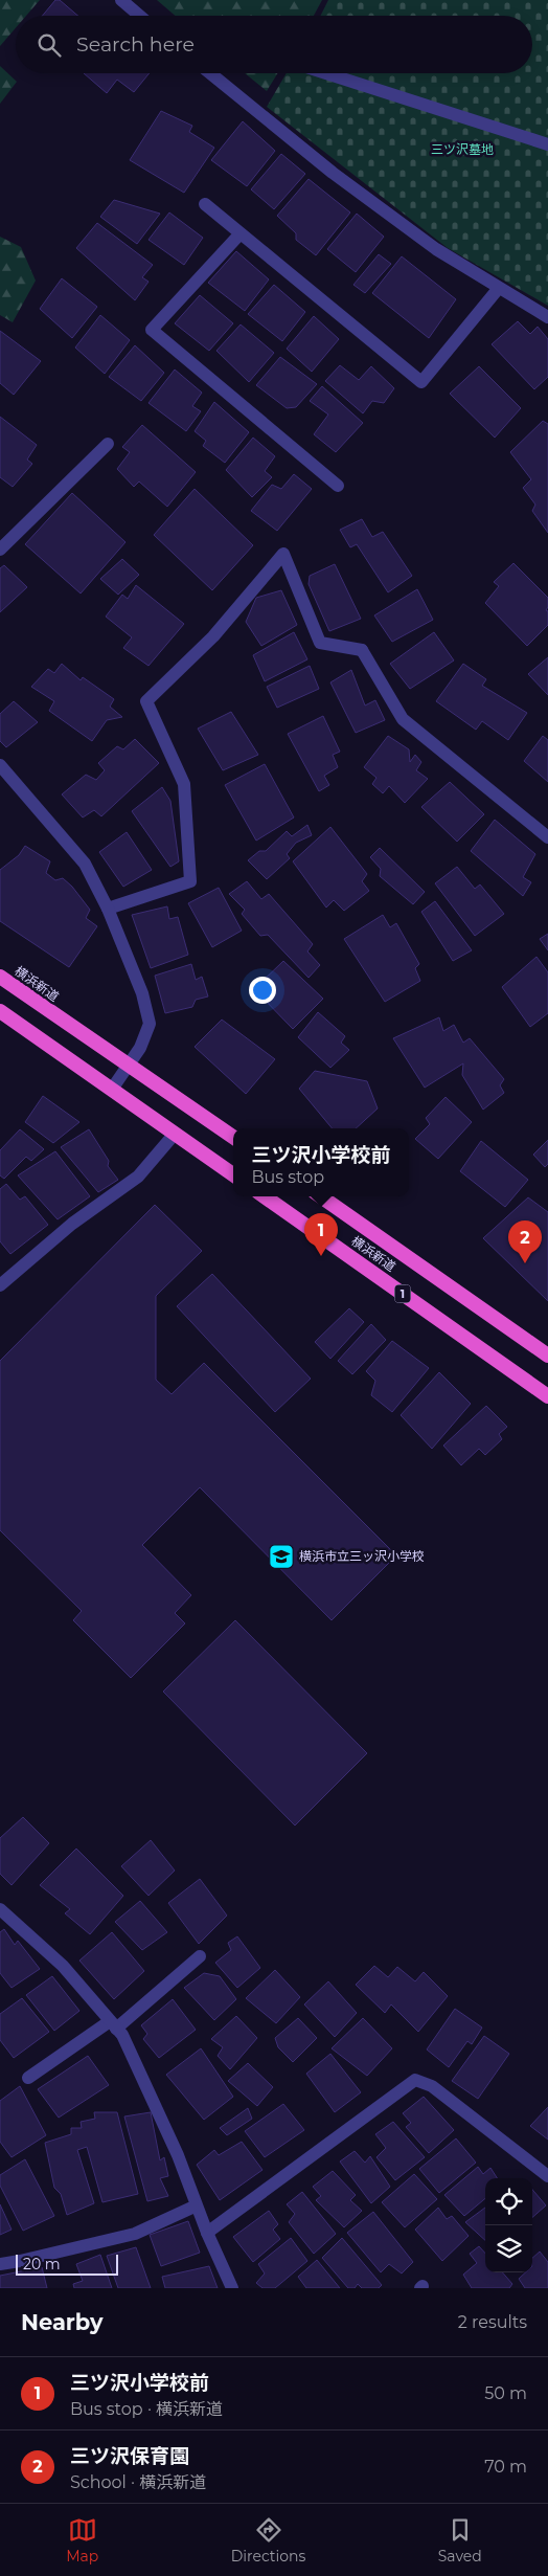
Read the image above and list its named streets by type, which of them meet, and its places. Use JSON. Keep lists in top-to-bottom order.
{
  "streets": {
    "highway": ["横浜新道", "1"]
  },
  "parks": ["三ツ沢墓地"],
  "places": {
    "school or university": ["横浜市立三ッ沢小学校"]
  },
  "scale_bar": "20 m",
  "page": {
    "search": "Search here",
    "popup": ["三ツ沢小学校前", "Bus stop"],
    "pins": ["1", "2"],
    "scale": "20 m",
    "heading": ["Nearby", "2 results"],
    "list": [
      {
        "mark": "1",
        "name": "三ツ沢小学校前",
        "note": "Bus stop · 横浜新道",
        "value": "50 m"
      },
      {
        "mark": "2",
        "name": "三ツ沢保育園",
        "note": "School · 横浜新道",
        "value": "70 m"
      }
    ],
    "nav": ["Map", "Directions", "Saved"]
  }
}
